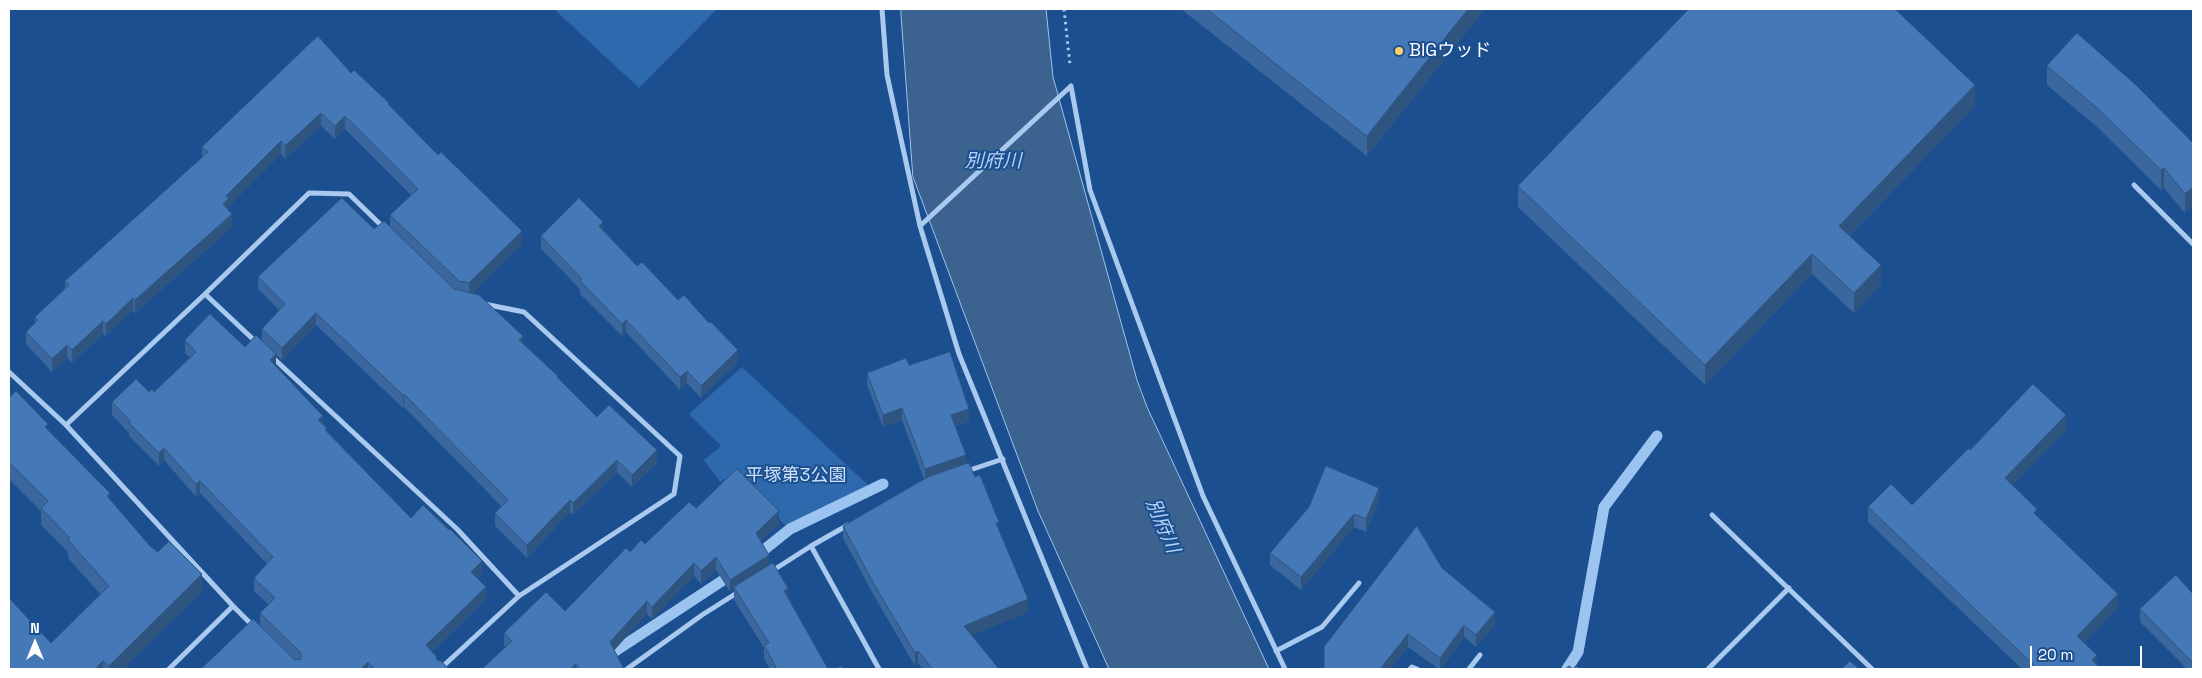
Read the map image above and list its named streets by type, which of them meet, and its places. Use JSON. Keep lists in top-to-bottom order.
{
  "water": ["別府川"],
  "parks": ["平塚第3公園"],
  "places": ["BIGウッド"],
  "scale_bar": "20 m",
  "north": "top"
}
